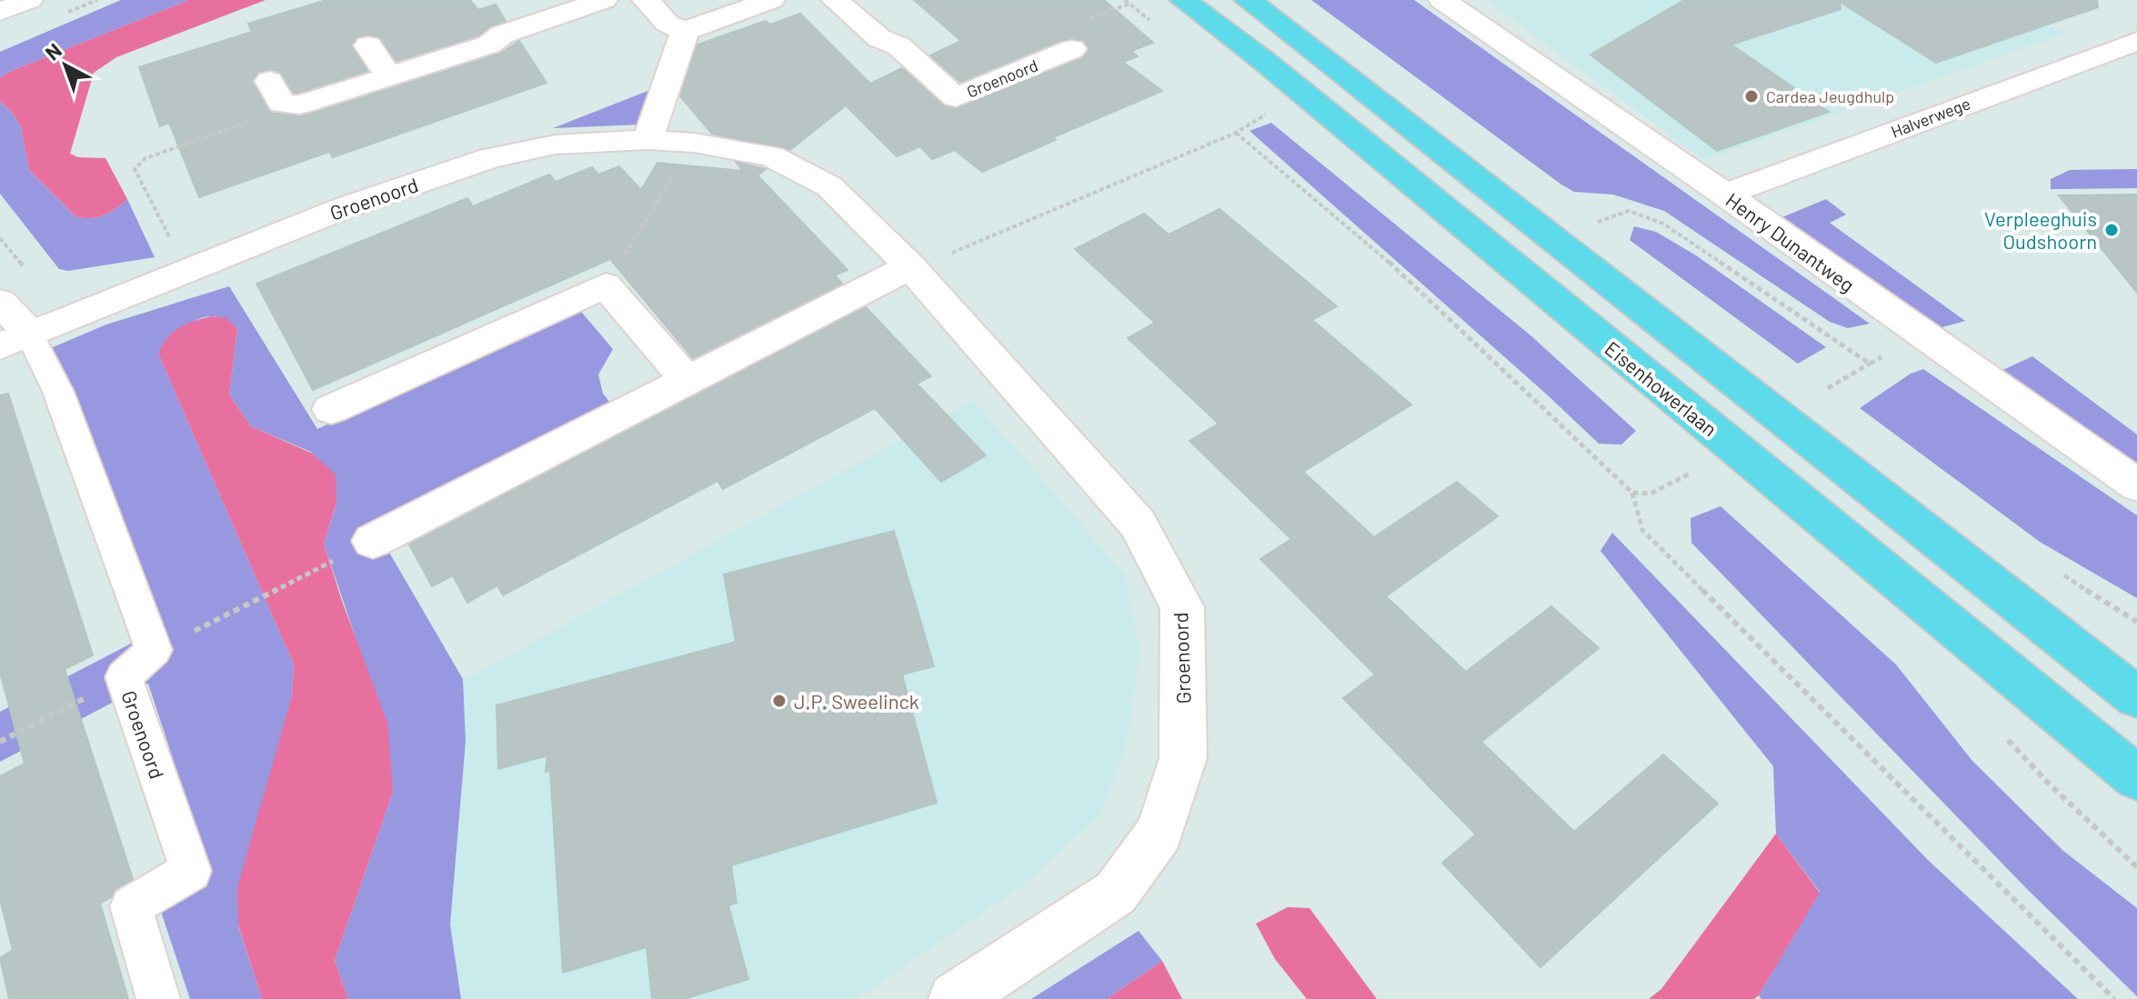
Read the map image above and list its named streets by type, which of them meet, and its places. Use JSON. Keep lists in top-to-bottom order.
{
  "streets": {
    "main road": ["Eisenhowerlaan"],
    "street": ["Groenoord", "Halverwege", "Henry Dunantweg"]
  },
  "crossings": [
    ["Halverwege", "Henry Dunantweg"]
  ],
  "places": ["Cardea Jeugdhulp", "Verpleeghuis Oudshoorn", "J.P. Sweelinck"],
  "north": "top left"
}
